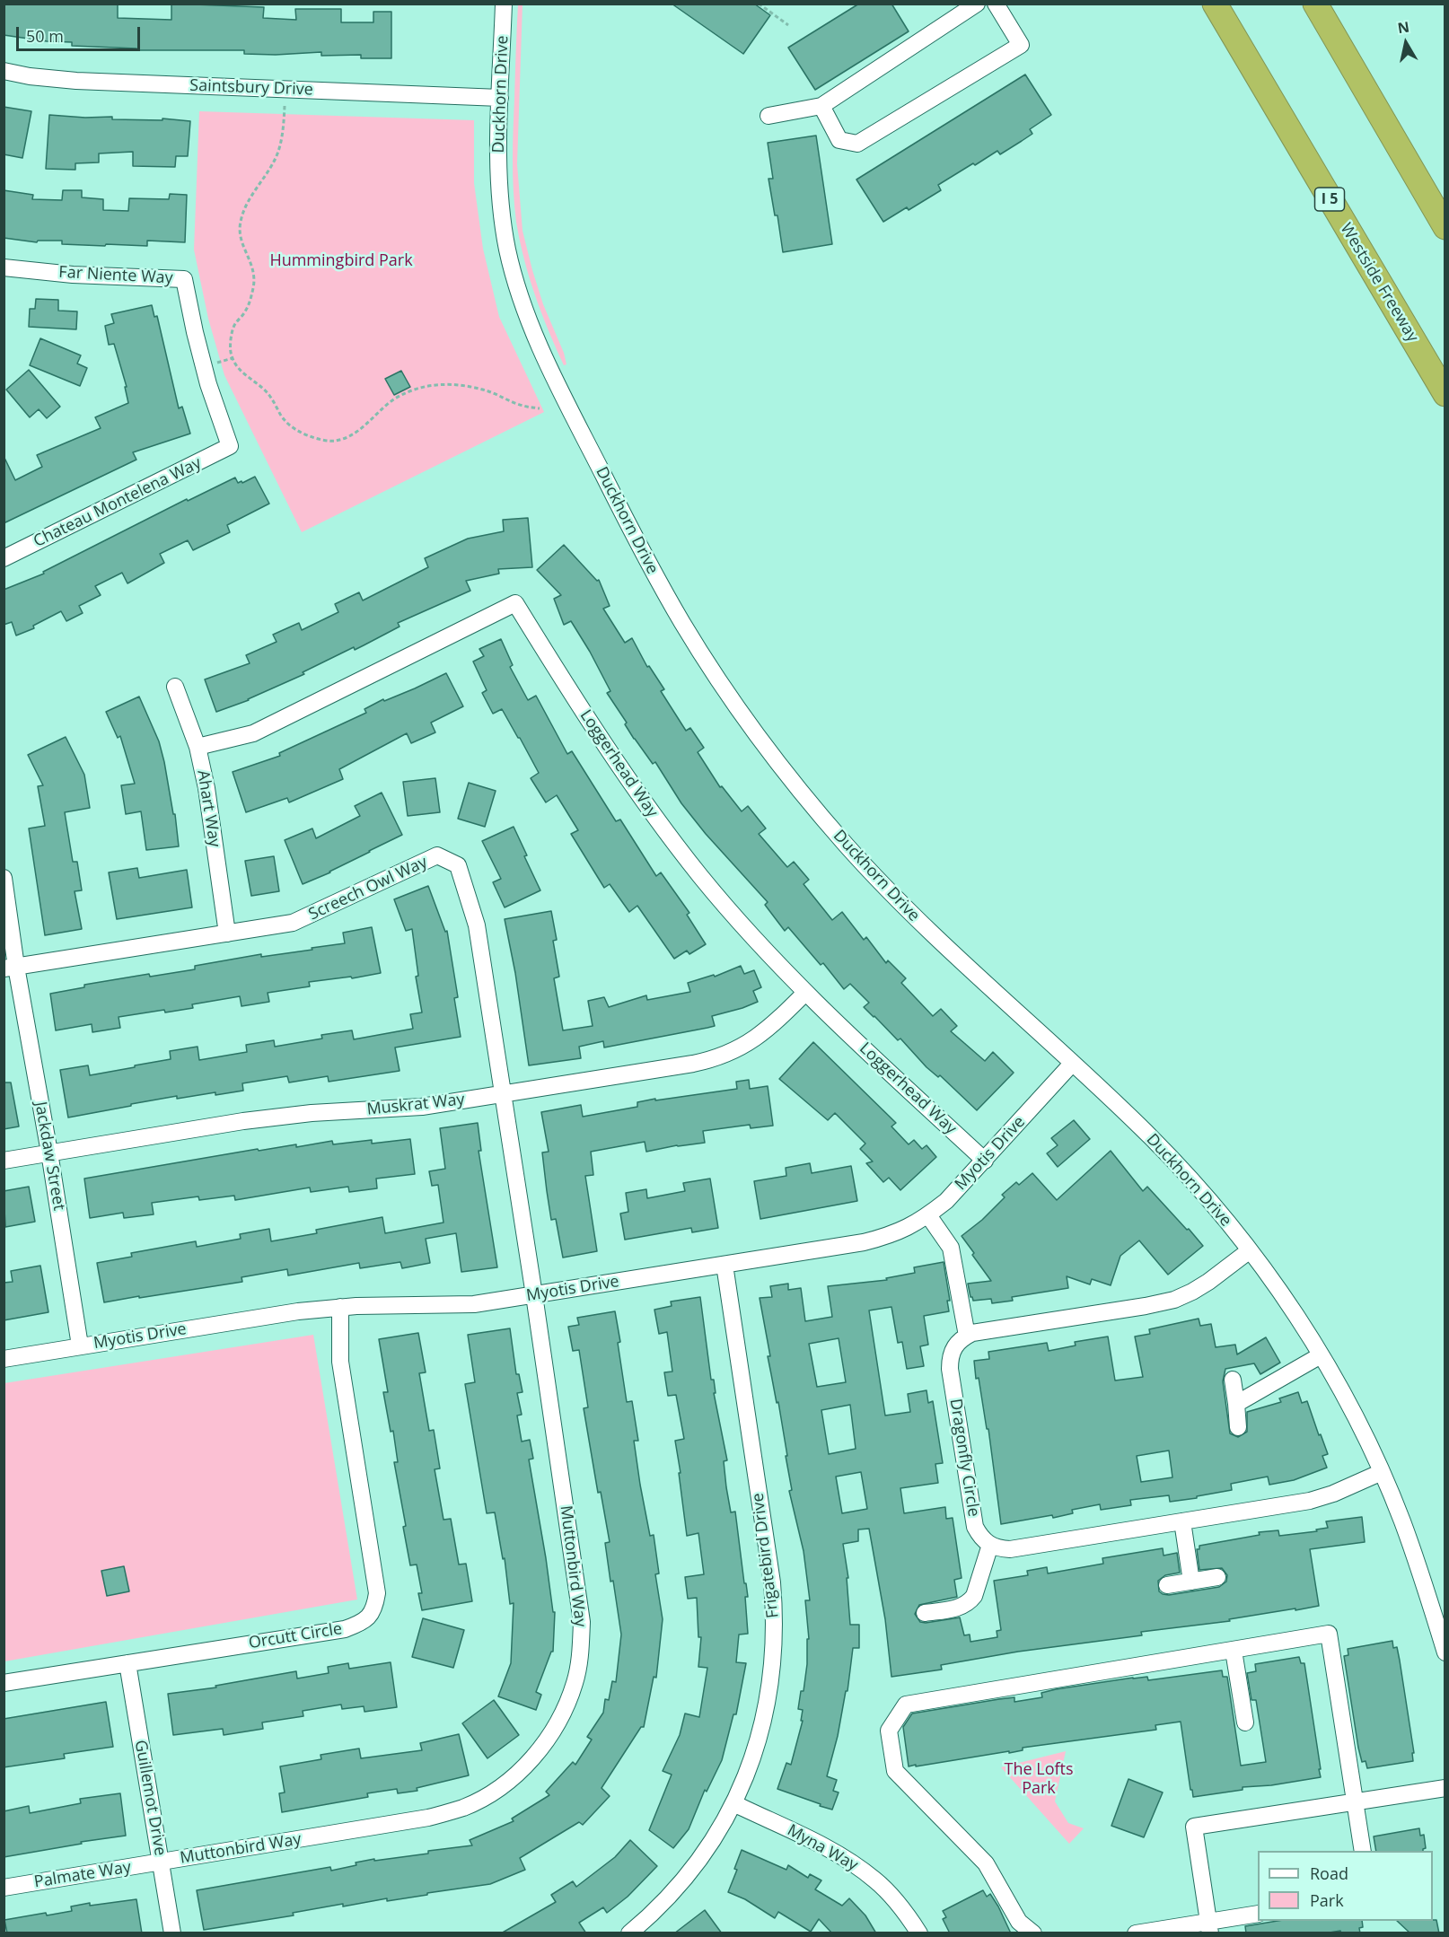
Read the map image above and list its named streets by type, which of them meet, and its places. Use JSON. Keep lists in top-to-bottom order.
{
  "streets": {
    "highway": ["I 5", "Westside Freeway"],
    "street": [
      "Saintsbury Drive",
      "Duckhorn Drive",
      "Far Niente Way",
      "Chateau Montelena Way",
      "Loggerhead Way",
      "Ahart Way",
      "Screech Owl Way",
      "Muskrat Way",
      "Myotis Drive",
      "Jackdaw Street",
      "Dragonfly Circle",
      "Frigatebird Drive",
      "Muttonbird Way",
      "Orcutt Circle",
      "Guillemot Drive",
      "Myna Way",
      "Palmate Way"
    ]
  },
  "crossings": [
    ["Saintsbury Drive", "Duckhorn Drive"],
    ["Duckhorn Drive", "Myotis Drive"],
    ["Far Niente Way", "Chateau Montelena Way"],
    ["Loggerhead Way", "Ahart Way"],
    ["Loggerhead Way", "Muskrat Way"],
    ["Loggerhead Way", "Myotis Drive"],
    ["Ahart Way", "Screech Owl Way"],
    ["Screech Owl Way", "Muskrat Way"],
    ["Screech Owl Way", "Myotis Drive"],
    ["Screech Owl Way", "Jackdaw Street"],
    ["Screech Owl Way", "Muttonbird Way"],
    ["Muskrat Way", "Jackdaw Street"],
    ["Myotis Drive", "Jackdaw Street"],
    ["Myotis Drive", "Frigatebird Drive"],
    ["Myotis Drive", "Muttonbird Way"],
    ["Myotis Drive", "Orcutt Circle"],
    ["Frigatebird Drive", "Myna Way"],
    ["Muttonbird Way", "Guillemot Drive"],
    ["Muttonbird Way", "Palmate Way"],
    ["Orcutt Circle", "Guillemot Drive"],
    ["Guillemot Drive", "Palmate Way"]
  ],
  "parks": ["Hummingbird Park", "The Lofts Park"],
  "legend": ["Road", "Park"],
  "scale_bar": "50 m",
  "north": "top"
}
